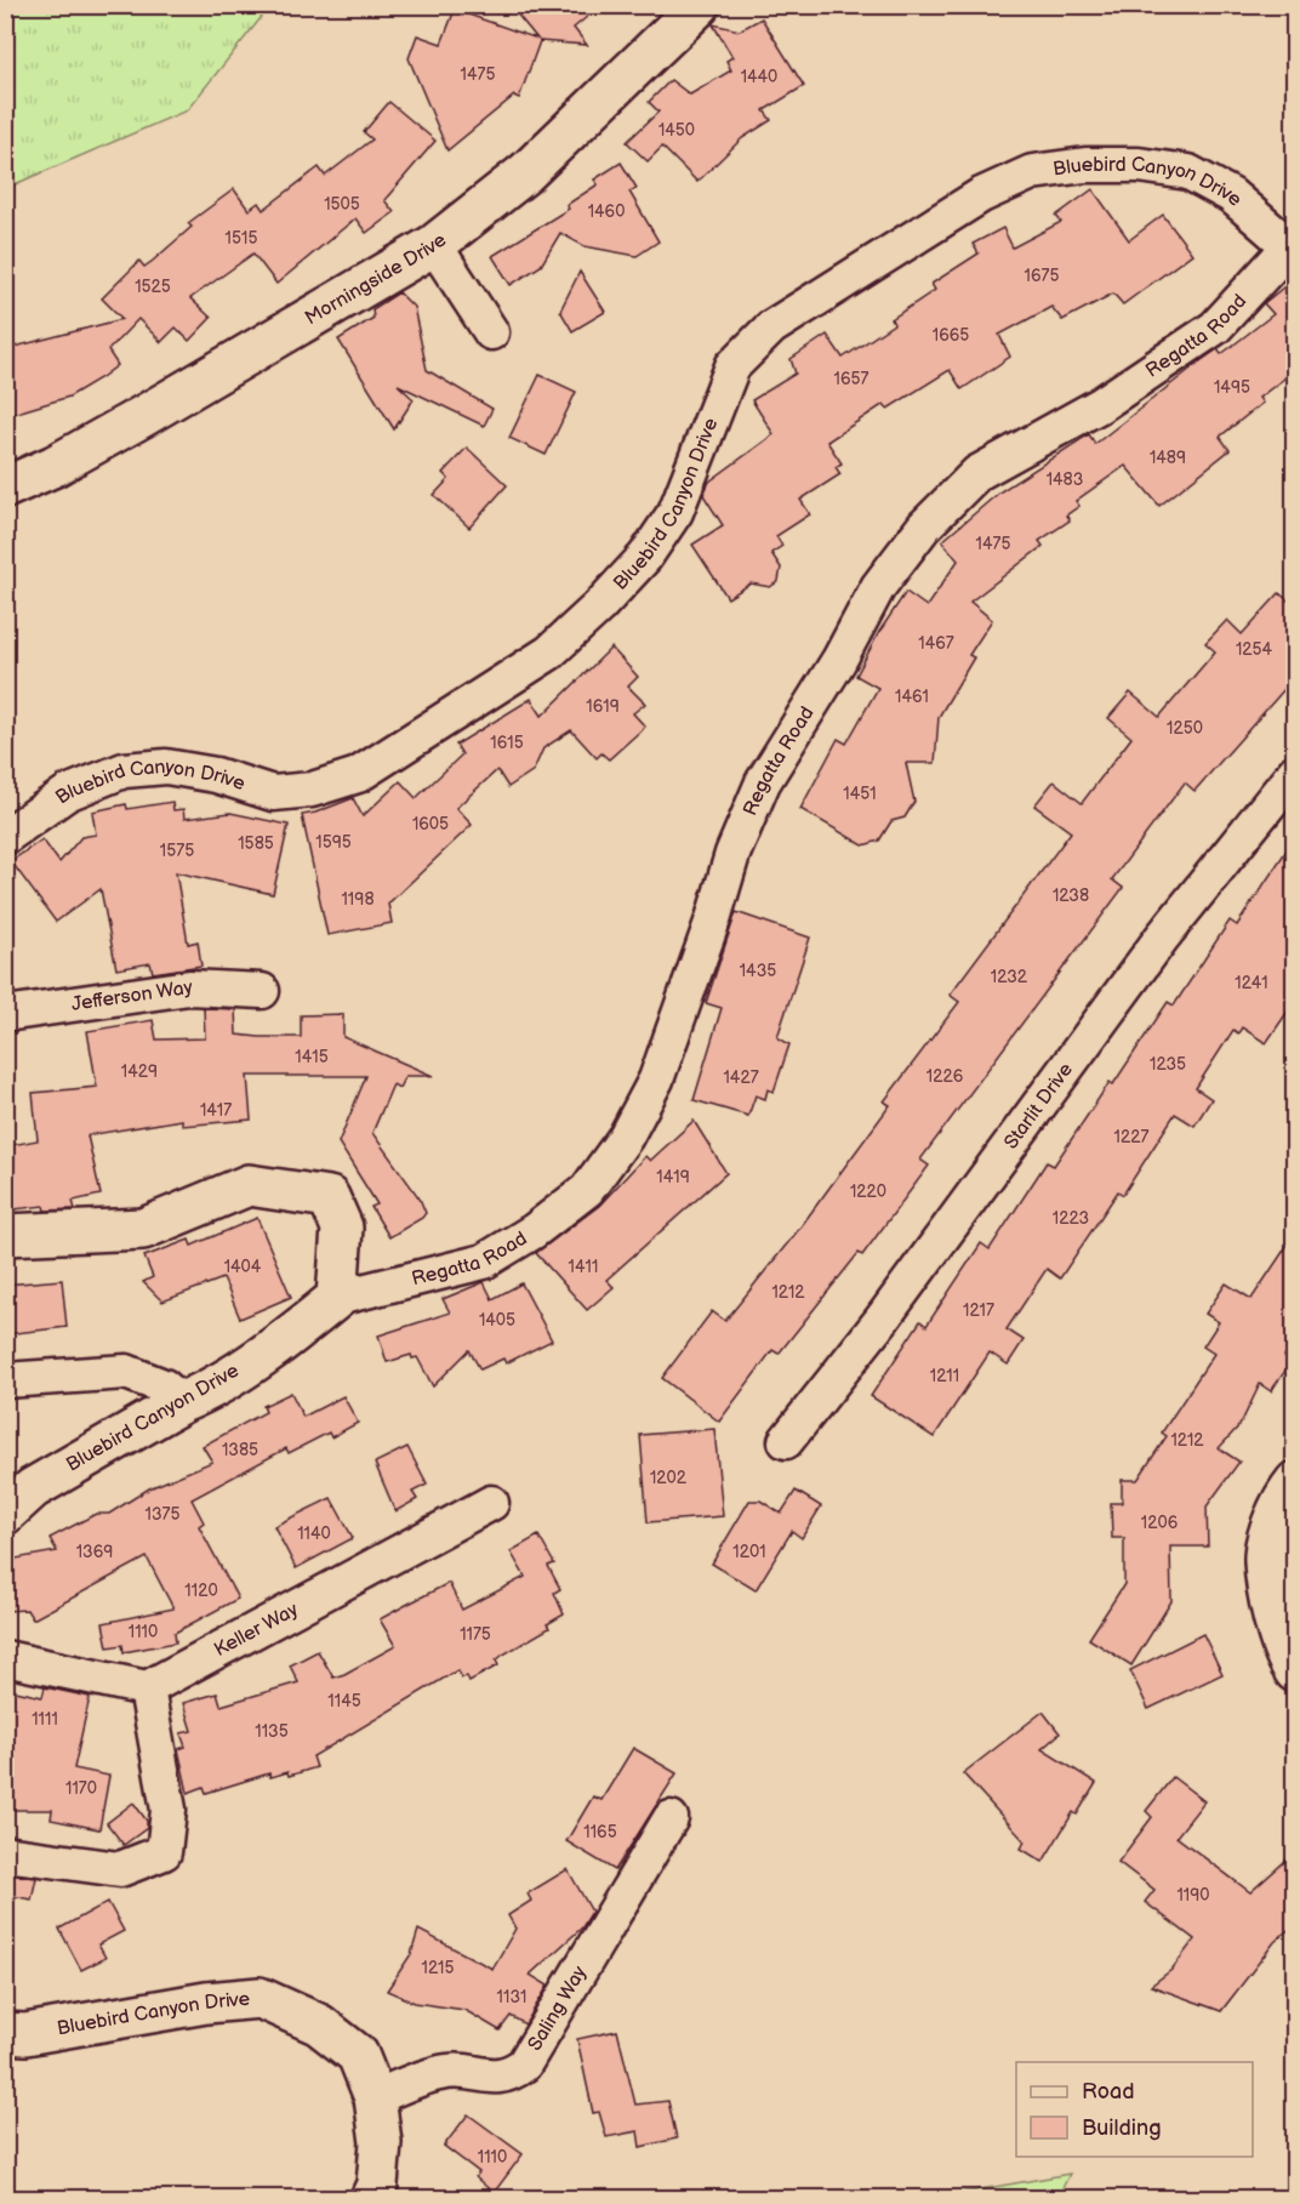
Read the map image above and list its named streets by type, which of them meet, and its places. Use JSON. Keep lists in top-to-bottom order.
{
  "streets": {
    "street": [
      "Bluebird Canyon Drive",
      "Morningside Drive",
      "Regatta Road",
      "Jefferson Way",
      "Starlit Drive",
      "Keller Way",
      "Saling Way"
    ]
  },
  "crossings": [
    ["Bluebird Canyon Drive", "Regatta Road"],
    ["Bluebird Canyon Drive", "Saling Way"]
  ],
  "house_numbers": [
    "1475",
    "1440",
    "1450",
    "1505",
    "1460",
    "1515",
    "1675",
    "1525",
    "1665",
    "1657",
    "1495",
    "1489",
    "1483",
    "1475",
    "1467",
    "1254",
    "1461",
    "1619",
    "1250",
    "1615",
    "1451",
    "1605",
    "1595",
    "1585",
    "1575",
    "1238",
    "1198",
    "1435",
    "1232",
    "1241",
    "1415",
    "1235",
    "1429",
    "1226",
    "1427",
    "1417",
    "1227",
    "1419",
    "1220",
    "1223",
    "1404",
    "1411",
    "1212",
    "1217",
    "1405",
    "1211",
    "1212",
    "1385",
    "1202",
    "1375",
    "1206",
    "1140",
    "1369",
    "1201",
    "1120",
    "1110",
    "1175",
    "1145",
    "1111",
    "1135",
    "1170",
    "1165",
    "1190",
    "1215",
    "1131",
    "1110"
  ],
  "legend": ["Road", "Building"]
}
